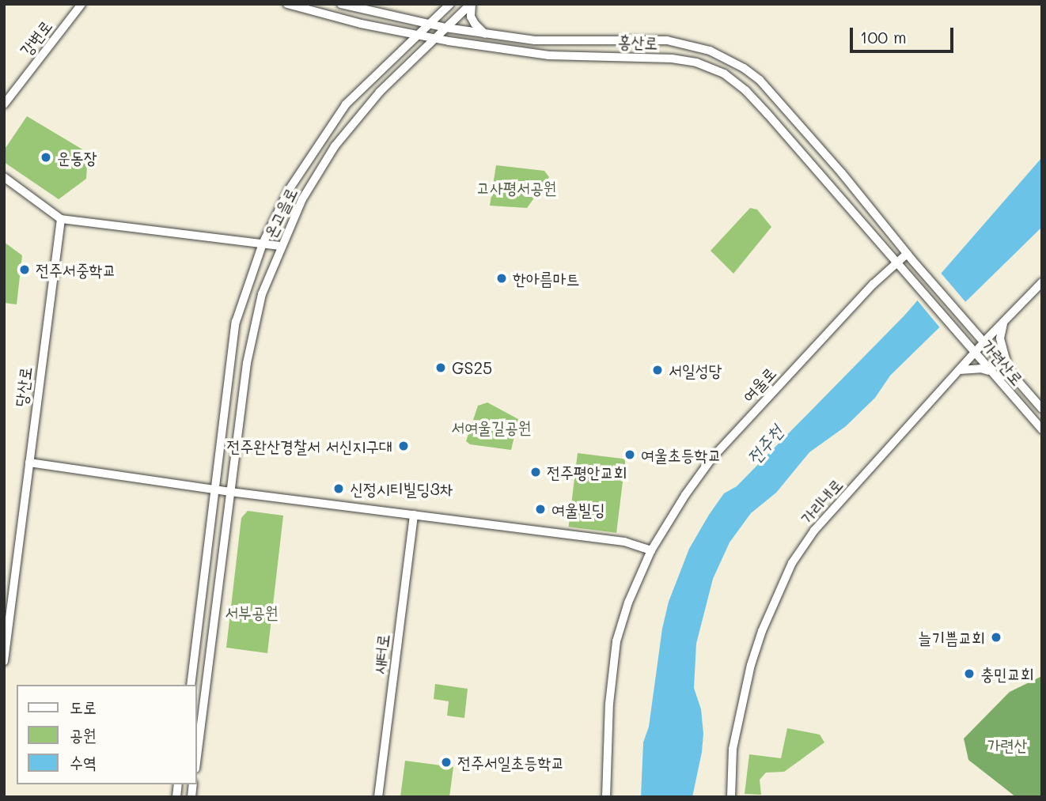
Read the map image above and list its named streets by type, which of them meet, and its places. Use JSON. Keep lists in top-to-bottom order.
{
  "streets": {
    "street": [
      "강변로",
      "홍산로",
      "온고을로",
      "가련산로",
      "여울로",
      "당산로",
      "가리내로",
      "새터로"
    ]
  },
  "crossings": [
    ["홍산로", "온고을로"],
    ["홍산로", "가련산로"],
    ["홍산로", "여울로"],
    ["온고을로", "당산로"],
    ["가련산로", "가리내로"]
  ],
  "water": ["전주천"],
  "parks": [
    "고사평서공원",
    "서여울길공원",
    "서부공원",
    "가련산"
  ],
  "places": [
    "운동장",
    "전주서중학교",
    "한아름마트",
    "GS25",
    "서일성당",
    "전주완산경찰서 서신지구대",
    "여울초등학교",
    "전주평안교회",
    "신정시티빌딩3차",
    "여울빌딩",
    "늘기쁨교회",
    "충민교회",
    "전주서일초등학교"
  ],
  "legend": ["도로", "공원", "수역"],
  "scale_bar": "100 m"
}
